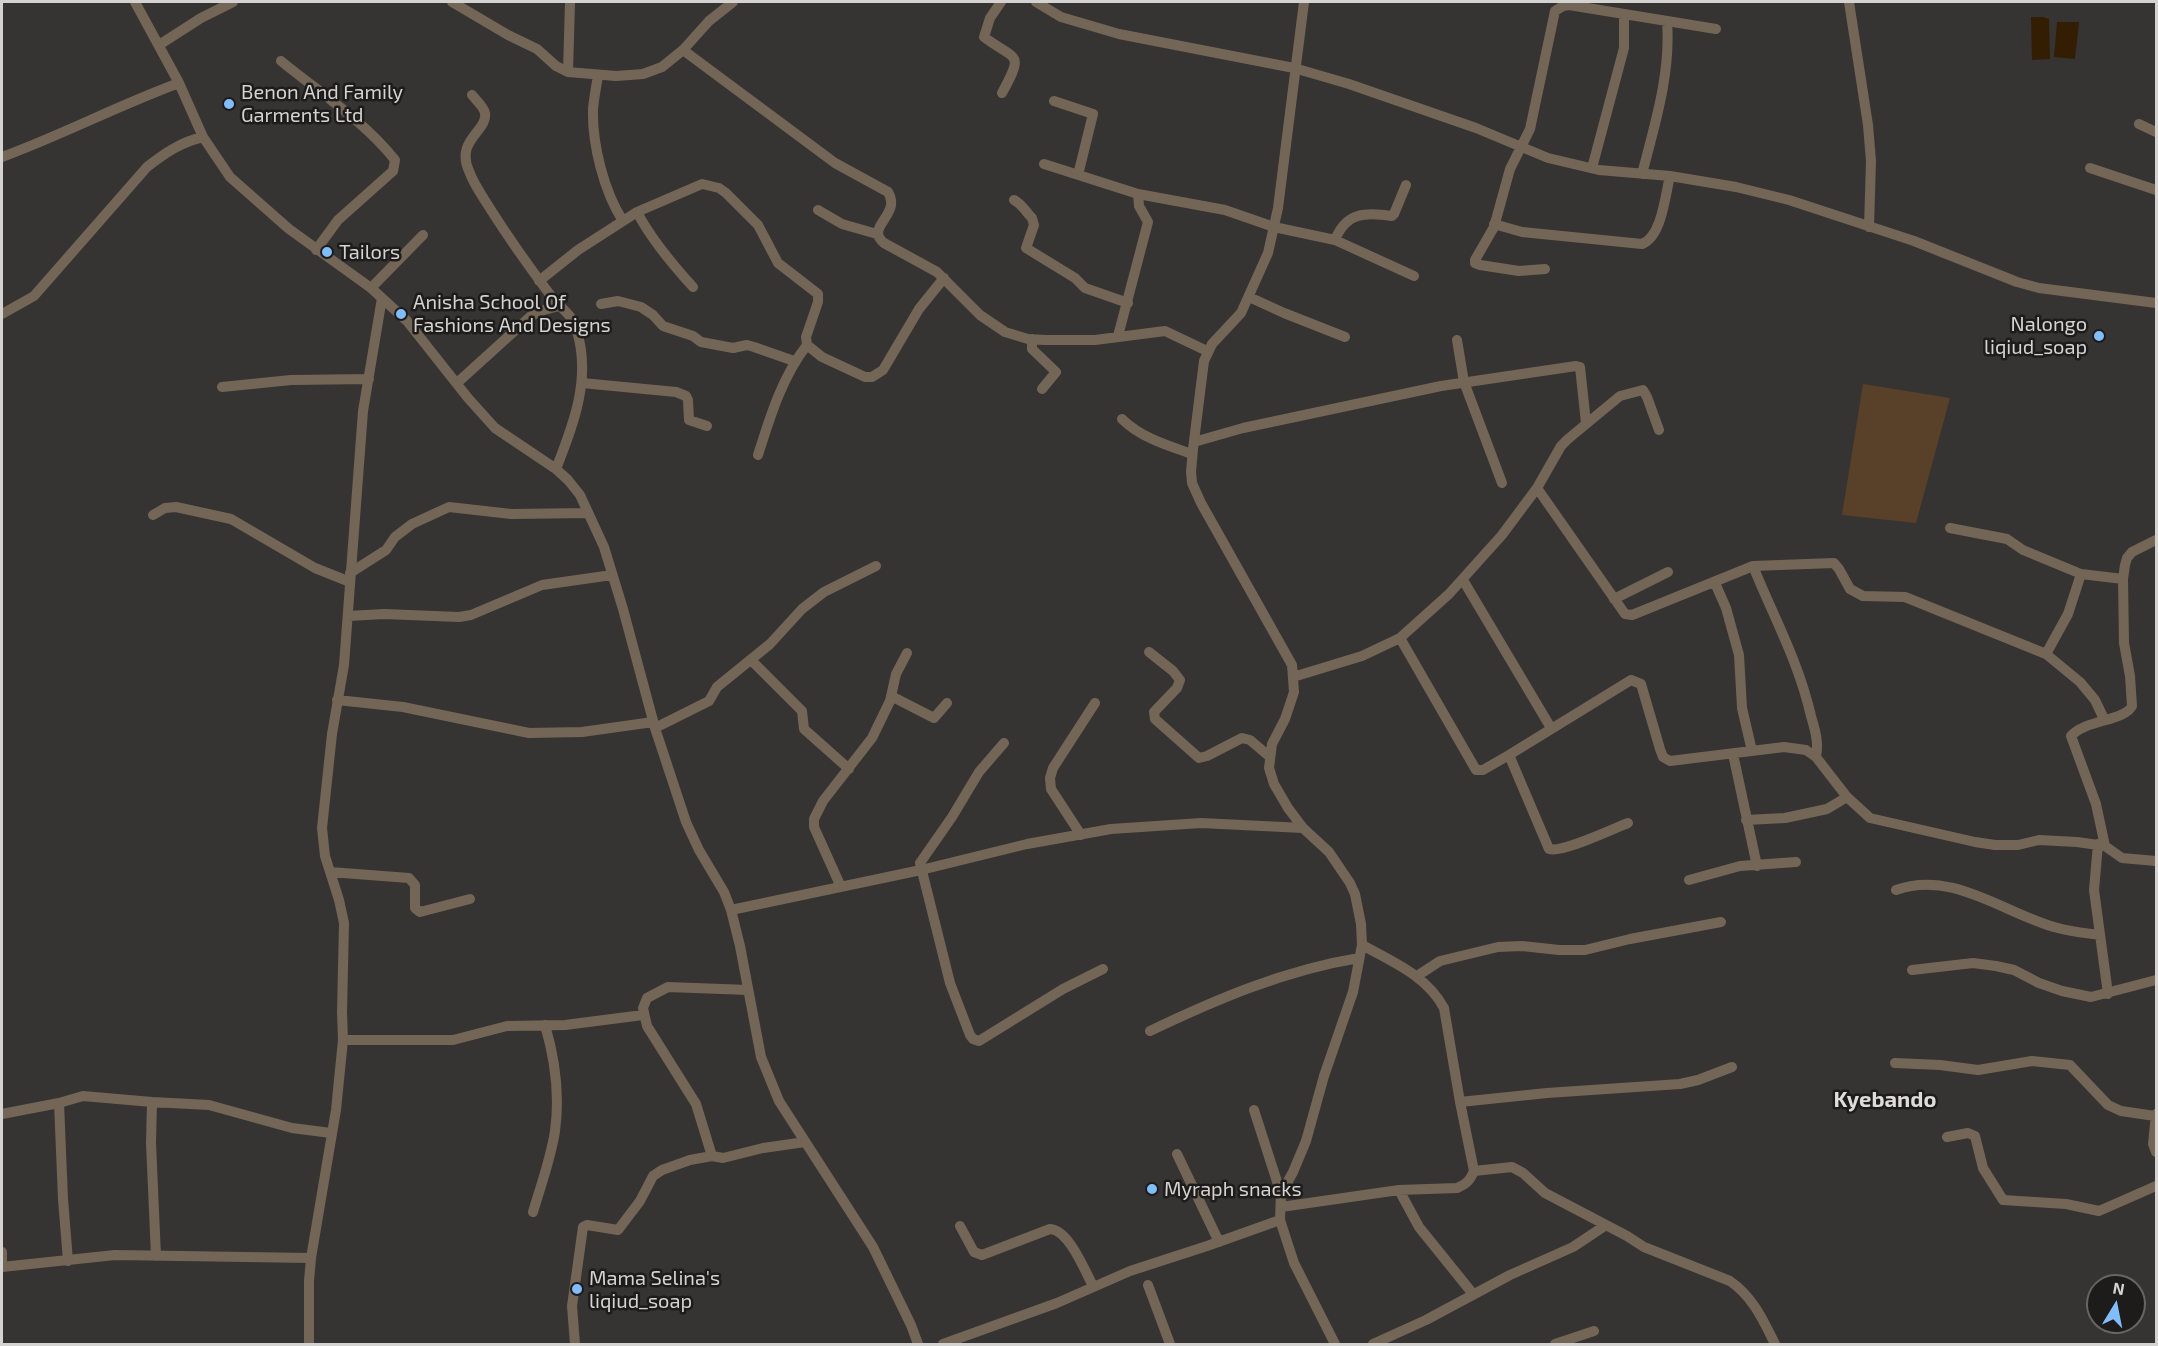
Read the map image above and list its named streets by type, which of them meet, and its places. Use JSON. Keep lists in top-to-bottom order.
{
  "districts": ["Kyebando"],
  "places": [
    "Benon And Family Garments Ltd",
    "Tailors",
    "Anisha School Of Fashions And Designs",
    "Nalongo liqiud_soap",
    "Myraph snacks",
    "Mama Selina's liqiud_soap"
  ],
  "north": "top"
}
